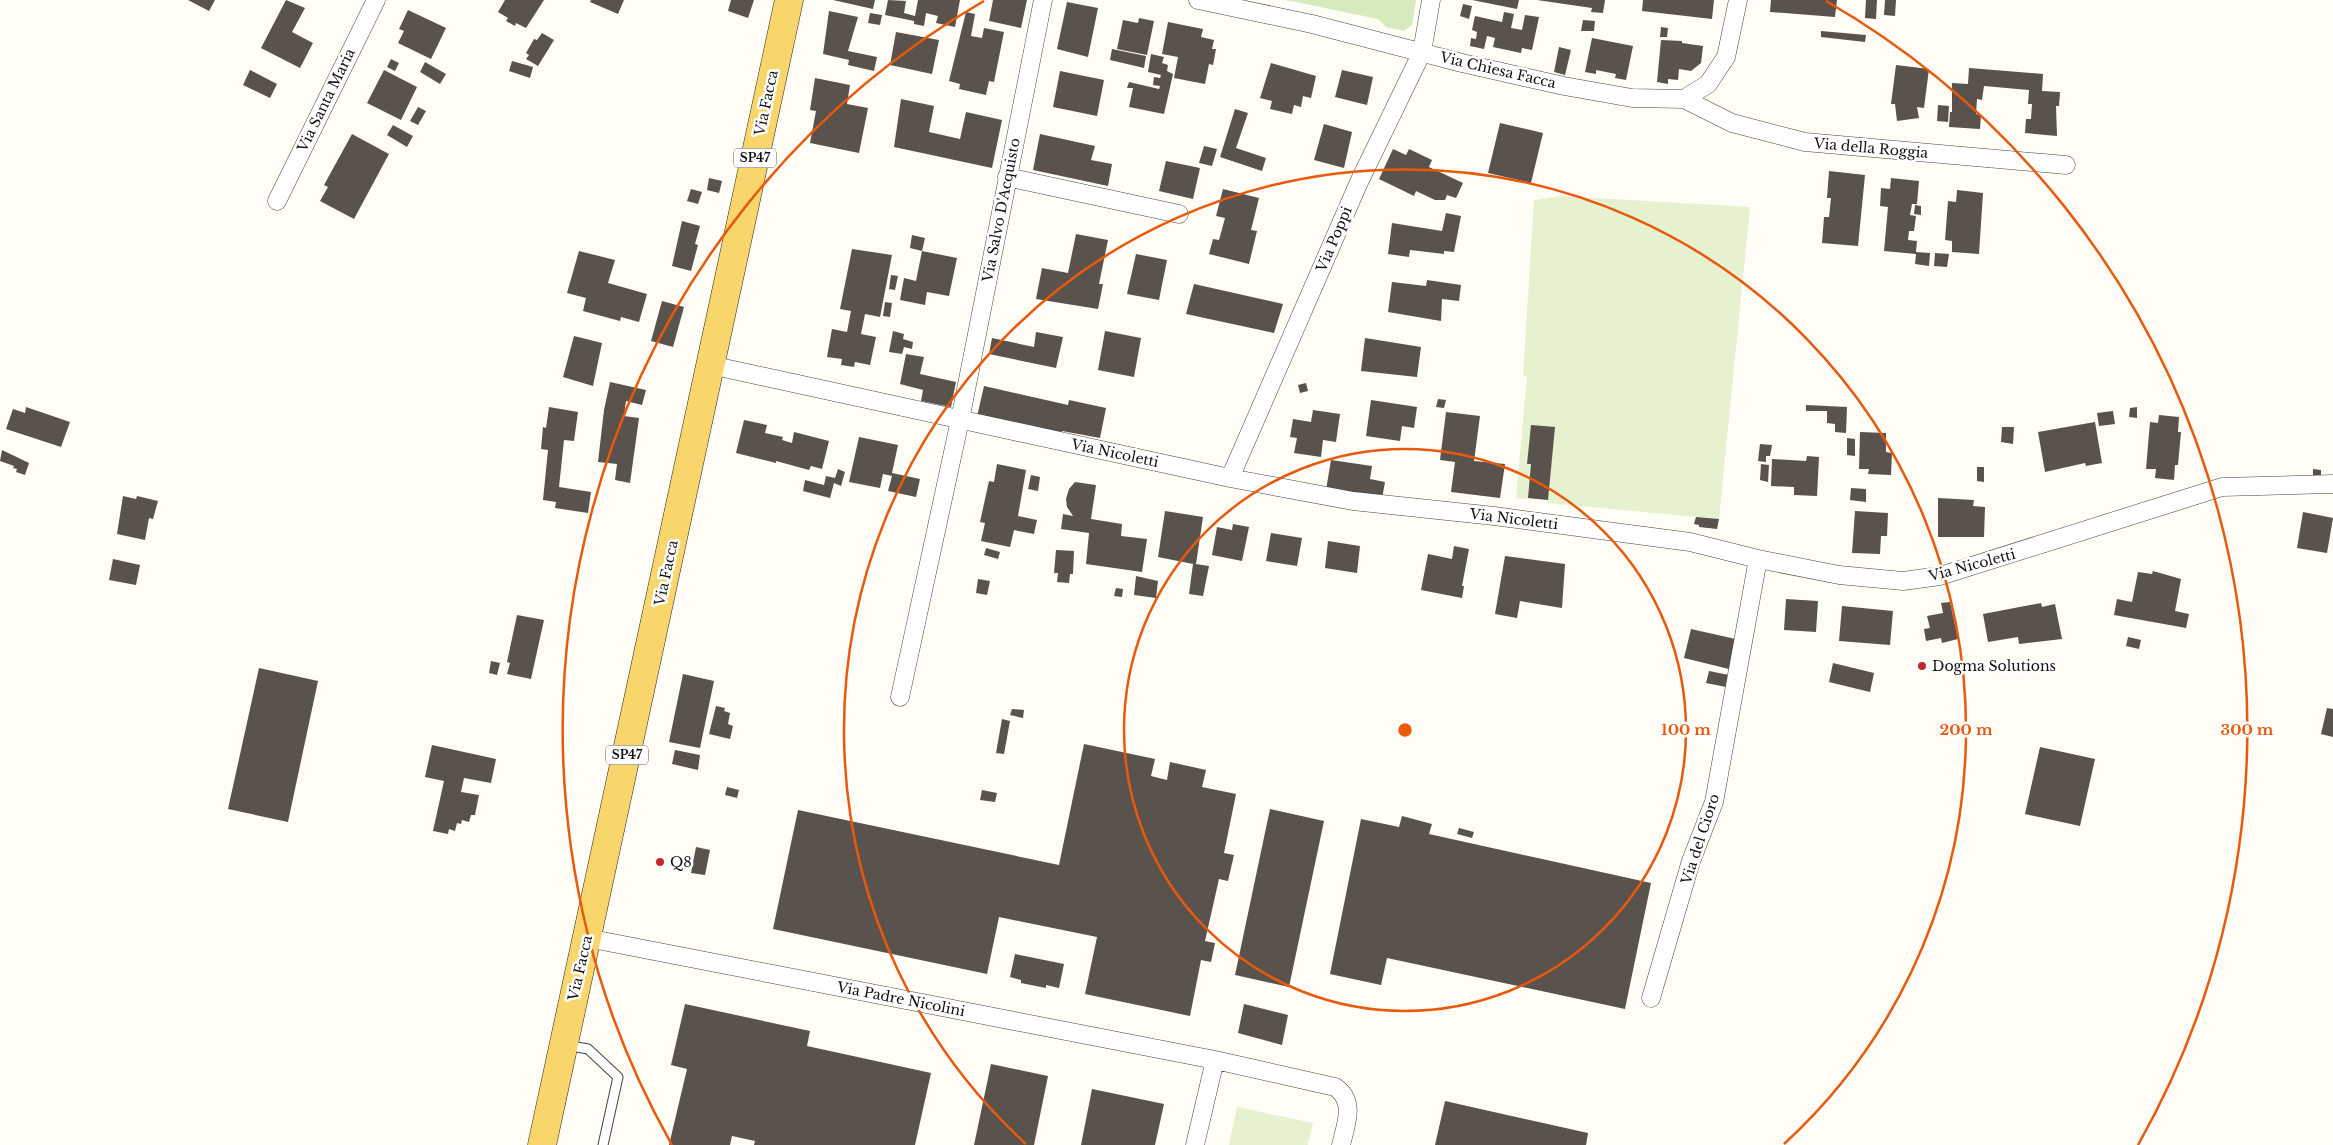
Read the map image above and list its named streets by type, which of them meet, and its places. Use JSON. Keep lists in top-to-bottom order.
{
  "streets": {
    "main road": ["Via Facca", "SP47"],
    "street": [
      "Via Chiesa Facca",
      "Via Santa Maria",
      "Via della Roggia",
      "Via Salvo D'Acquisto",
      "Via Poppi",
      "Via Nicoletti",
      "Via del Cioro",
      "Via Padre Nicolini"
    ]
  },
  "crossings": [
    ["Via Chiesa Facca", "Via della Roggia"],
    ["Via Chiesa Facca", "Via Poppi"],
    ["Via Facca", "Via Nicoletti"],
    ["Via Facca", "Via Padre Nicolini"],
    ["Via Salvo D'Acquisto", "Via Nicoletti"],
    ["Via Poppi", "Via Nicoletti"],
    ["Via Nicoletti", "Via del Cioro"]
  ],
  "places": ["Dogma Solutions", "Q8"],
  "rings": ["100 m", "200 m", "300 m"]
}
